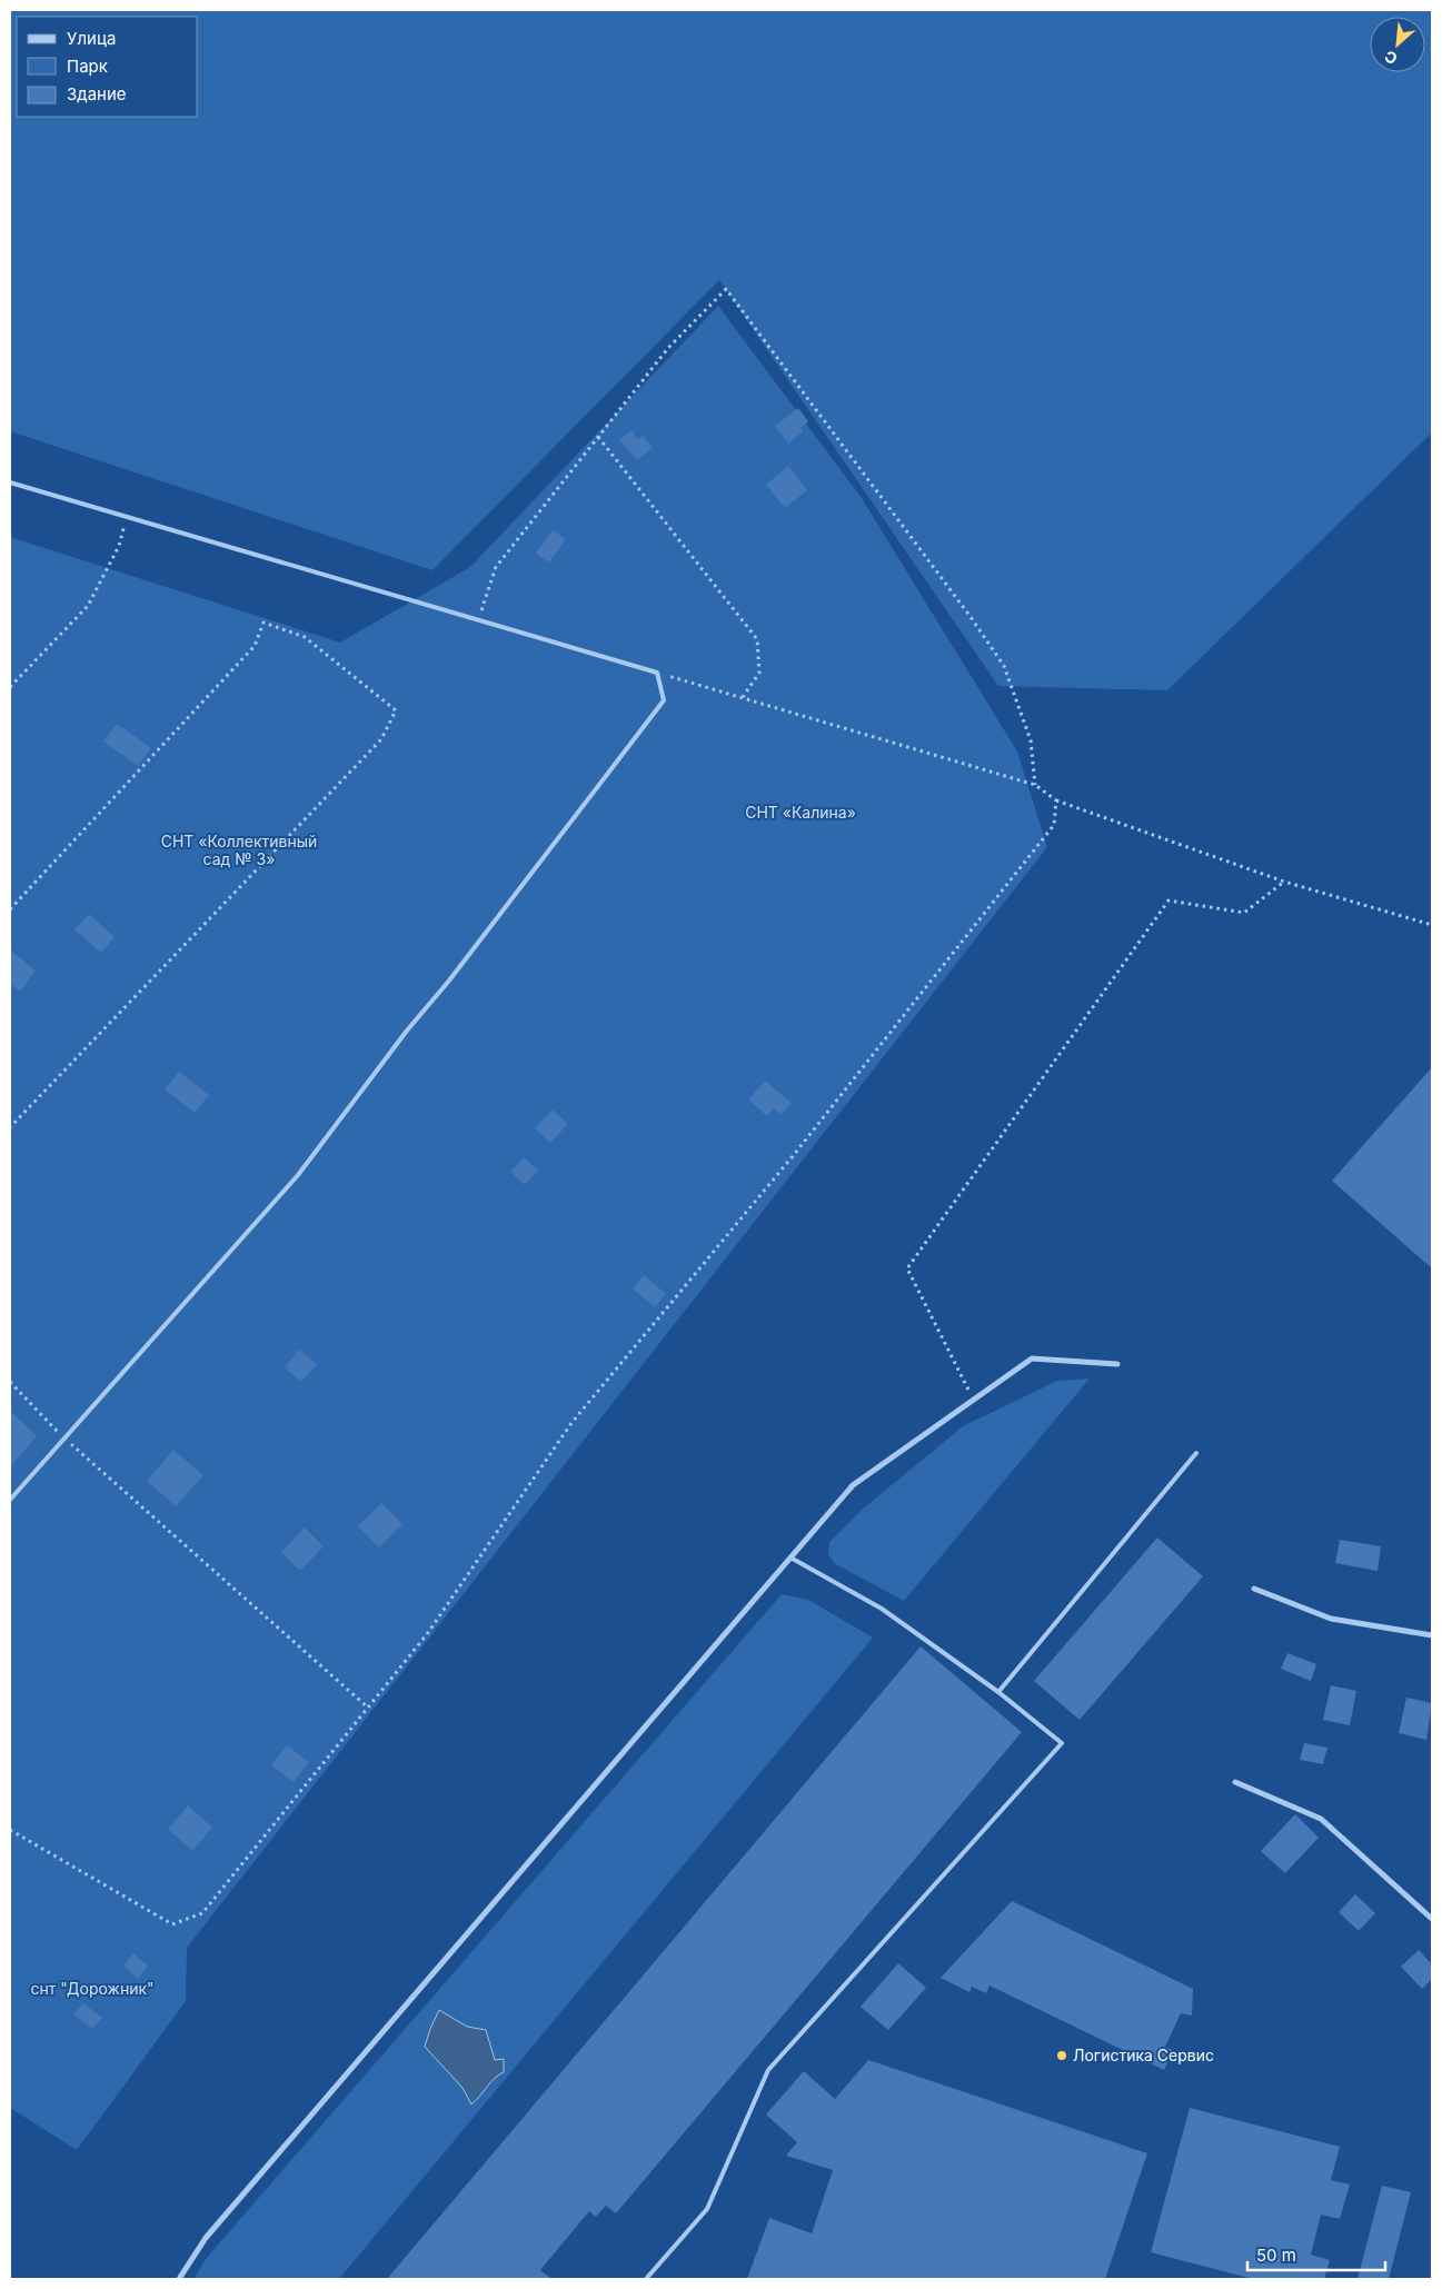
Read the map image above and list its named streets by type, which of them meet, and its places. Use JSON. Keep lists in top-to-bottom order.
{
  "parks": ["СНТ «Калина»", "СНТ «Коллективный сад № 3»", "снт \"Дорожник\""],
  "places": ["Логистика Сервис"],
  "legend": ["Улица", "Парк", "Здание"],
  "scale_bar": "50 m",
  "north": "bottom left"
}
